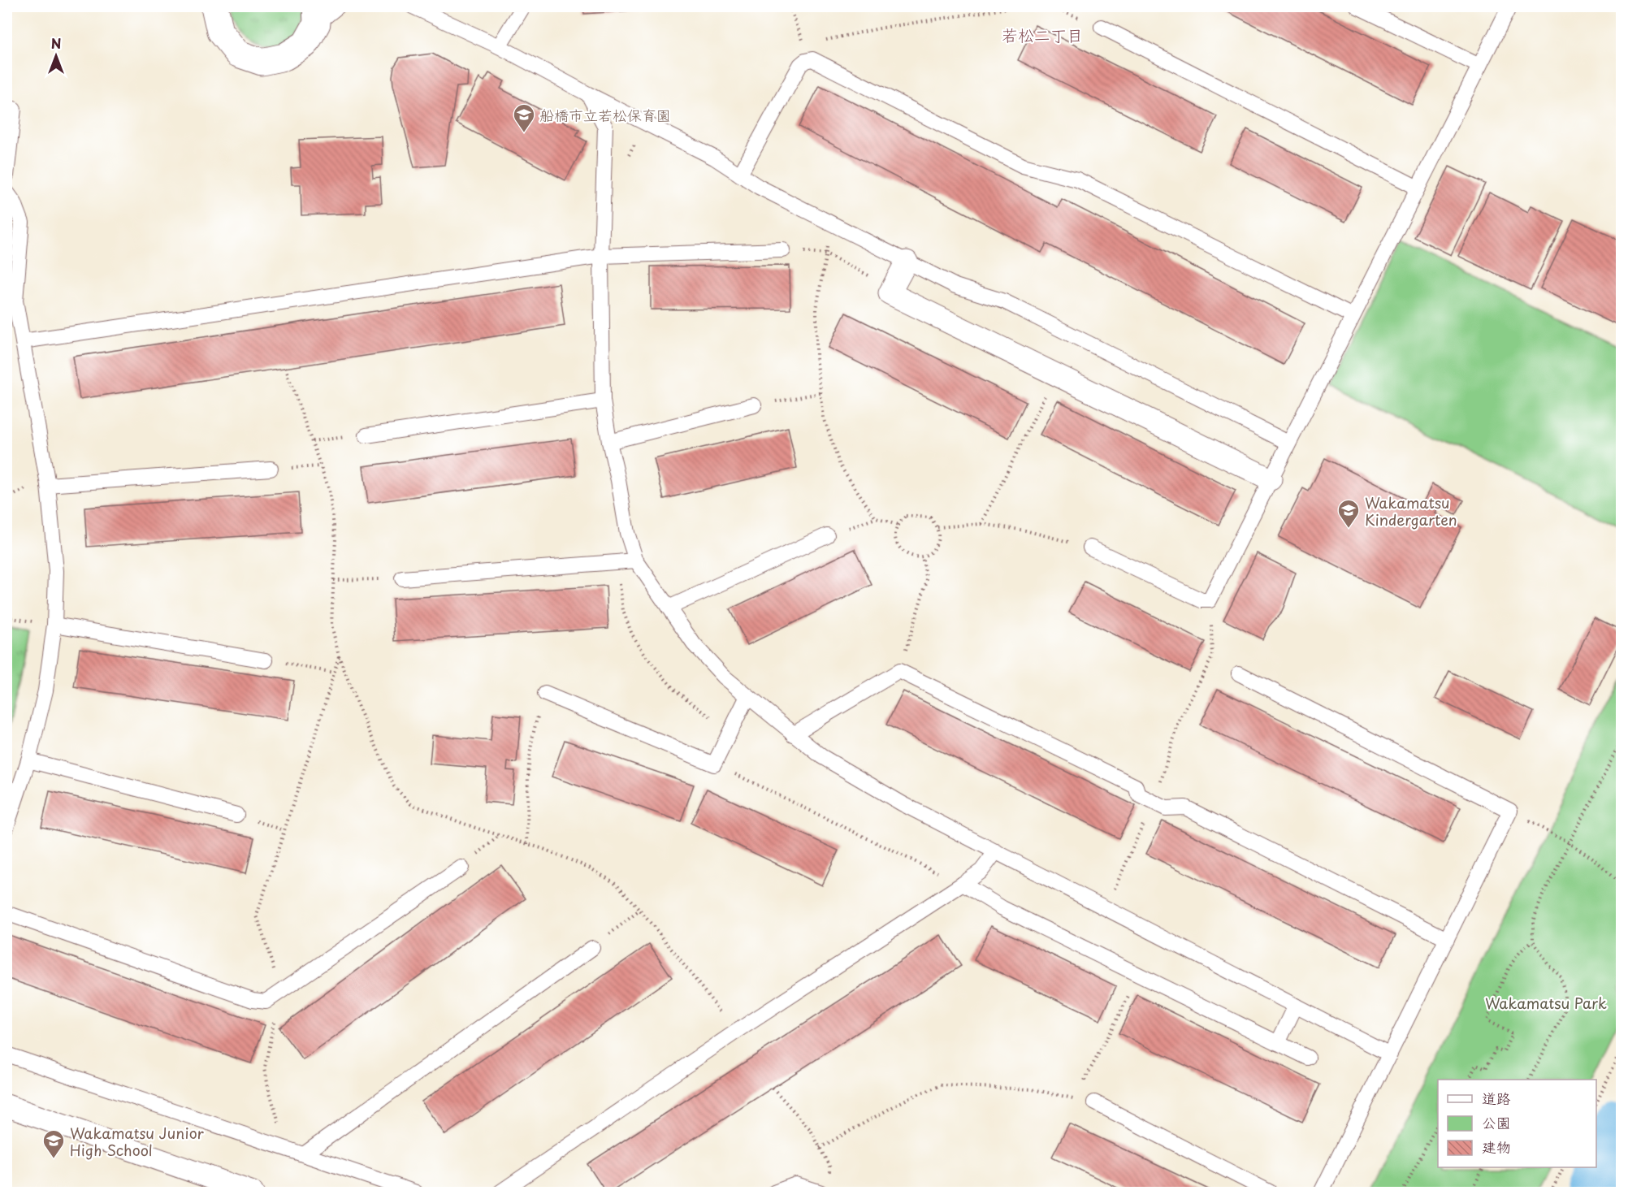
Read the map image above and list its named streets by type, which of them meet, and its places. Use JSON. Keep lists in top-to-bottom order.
{
  "districts": ["若松二丁目"],
  "parks": ["Wakamatsu Park"],
  "places": {
    "school or university": ["船橋市立若松保育園", "Wakamatsu Kindergarten", "Wakamatsu Junior High School"]
  },
  "legend": ["道路", "公園", "建物"],
  "north": "top"
}
